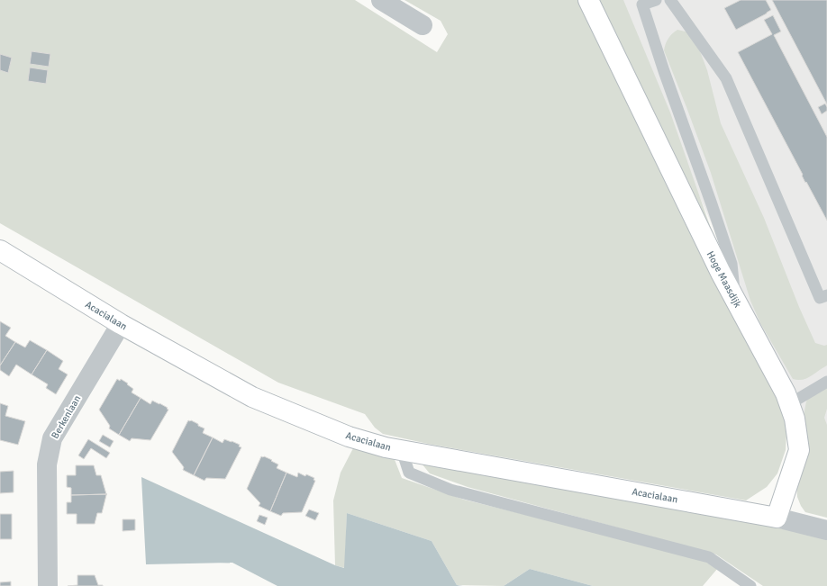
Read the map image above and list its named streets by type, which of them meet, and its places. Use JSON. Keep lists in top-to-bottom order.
{
  "streets": {
    "street": ["Hoge Maasdijk", "Acacialaan", "Berkenlaan"]
  },
  "crossings": [
    ["Hoge Maasdijk", "Acacialaan"],
    ["Acacialaan", "Berkenlaan"]
  ]
}
